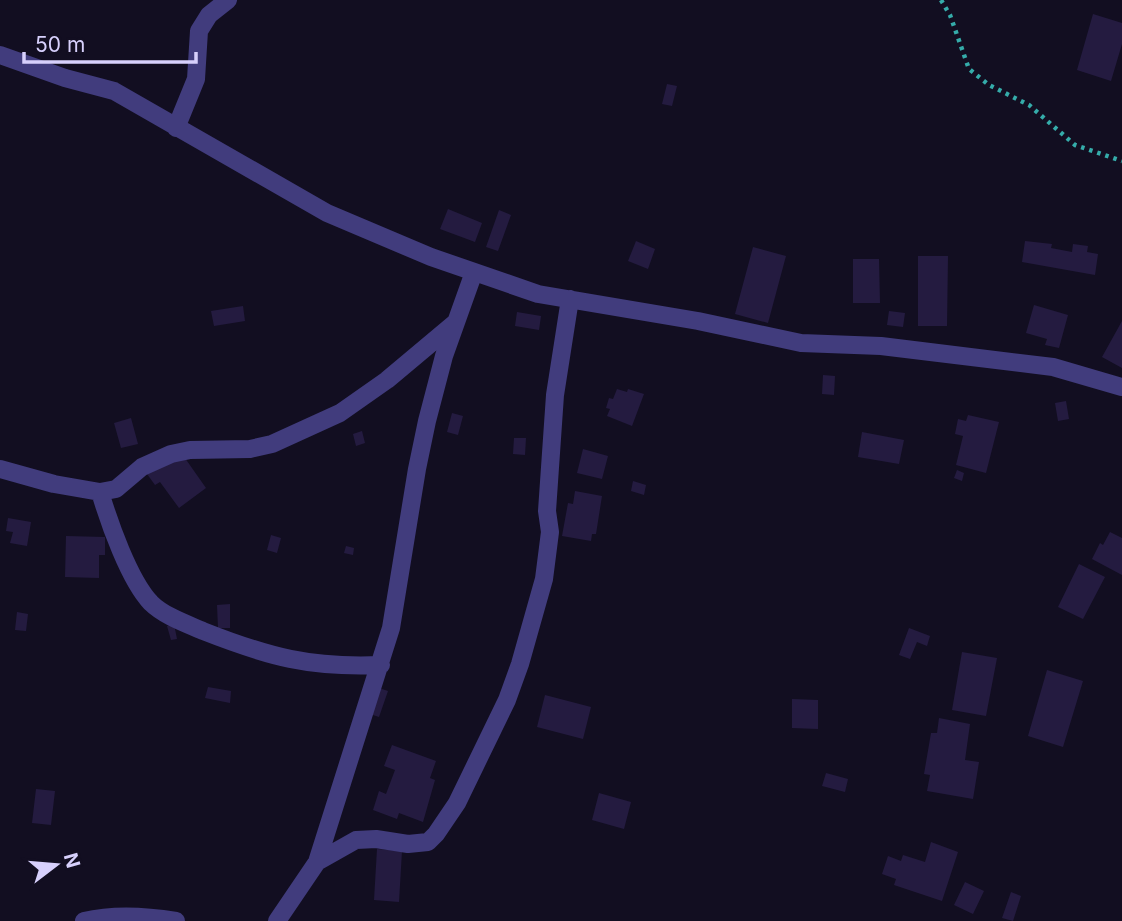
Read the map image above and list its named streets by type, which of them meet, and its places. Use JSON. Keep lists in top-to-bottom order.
{
  "scale_bar": "50 m",
  "north": "right"
}
